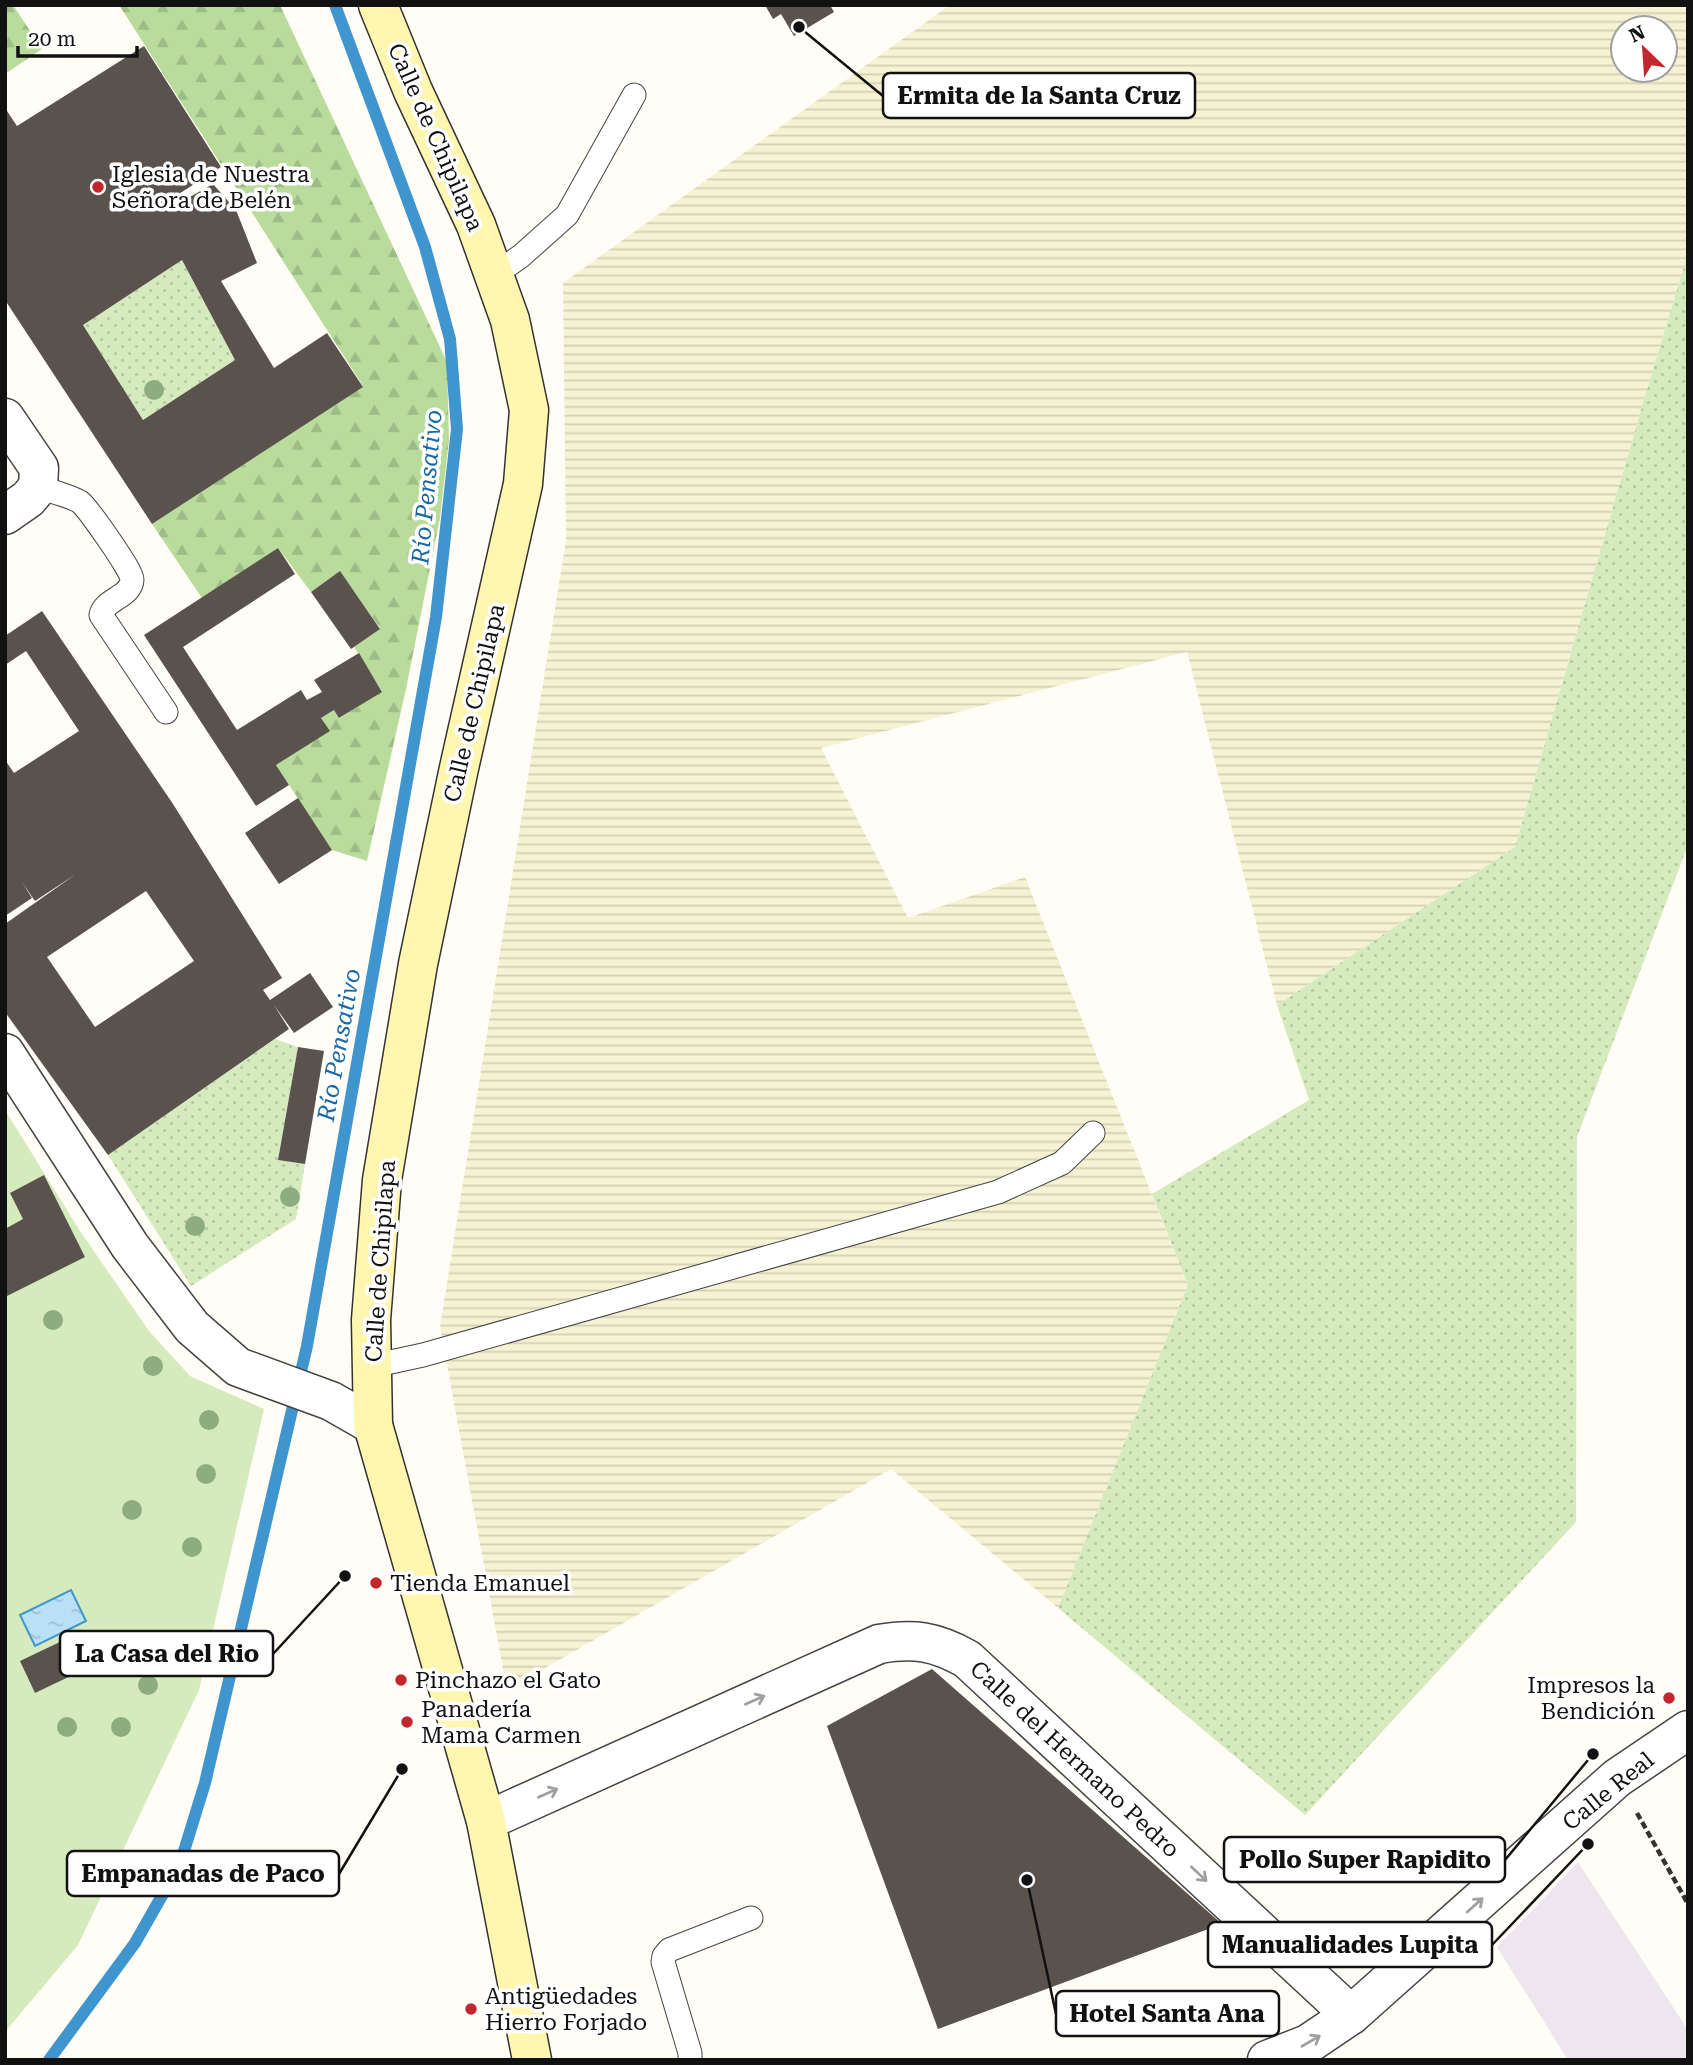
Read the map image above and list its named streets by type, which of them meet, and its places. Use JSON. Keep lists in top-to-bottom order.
{
  "streets": {
    "main road": ["Calle de Chipilapa"],
    "street": ["Calle del Hermano Pedro", "Calle Real"]
  },
  "crossings": [
    ["Calle del Hermano Pedro", "Calle Real"]
  ],
  "one_way": ["Calle del Hermano Pedro", "Calle Real"],
  "water": ["Río Pensativo"],
  "places": [
    "Ermita de la Santa Cruz",
    "Iglesia de Nuestra Señora de Belén",
    "La Casa del Rio",
    "Tienda Emanuel",
    "Pinchazo el Gato",
    "Impresos la Bendición",
    "Panadería Mama Carmen",
    "Pollo Super Rapidito",
    "Empanadas de Paco",
    "Manualidades Lupita",
    "Hotel Santa Ana",
    "Antigüedades Hierro Forjado"
  ],
  "scale_bar": "20 m",
  "north": "top left"
}
